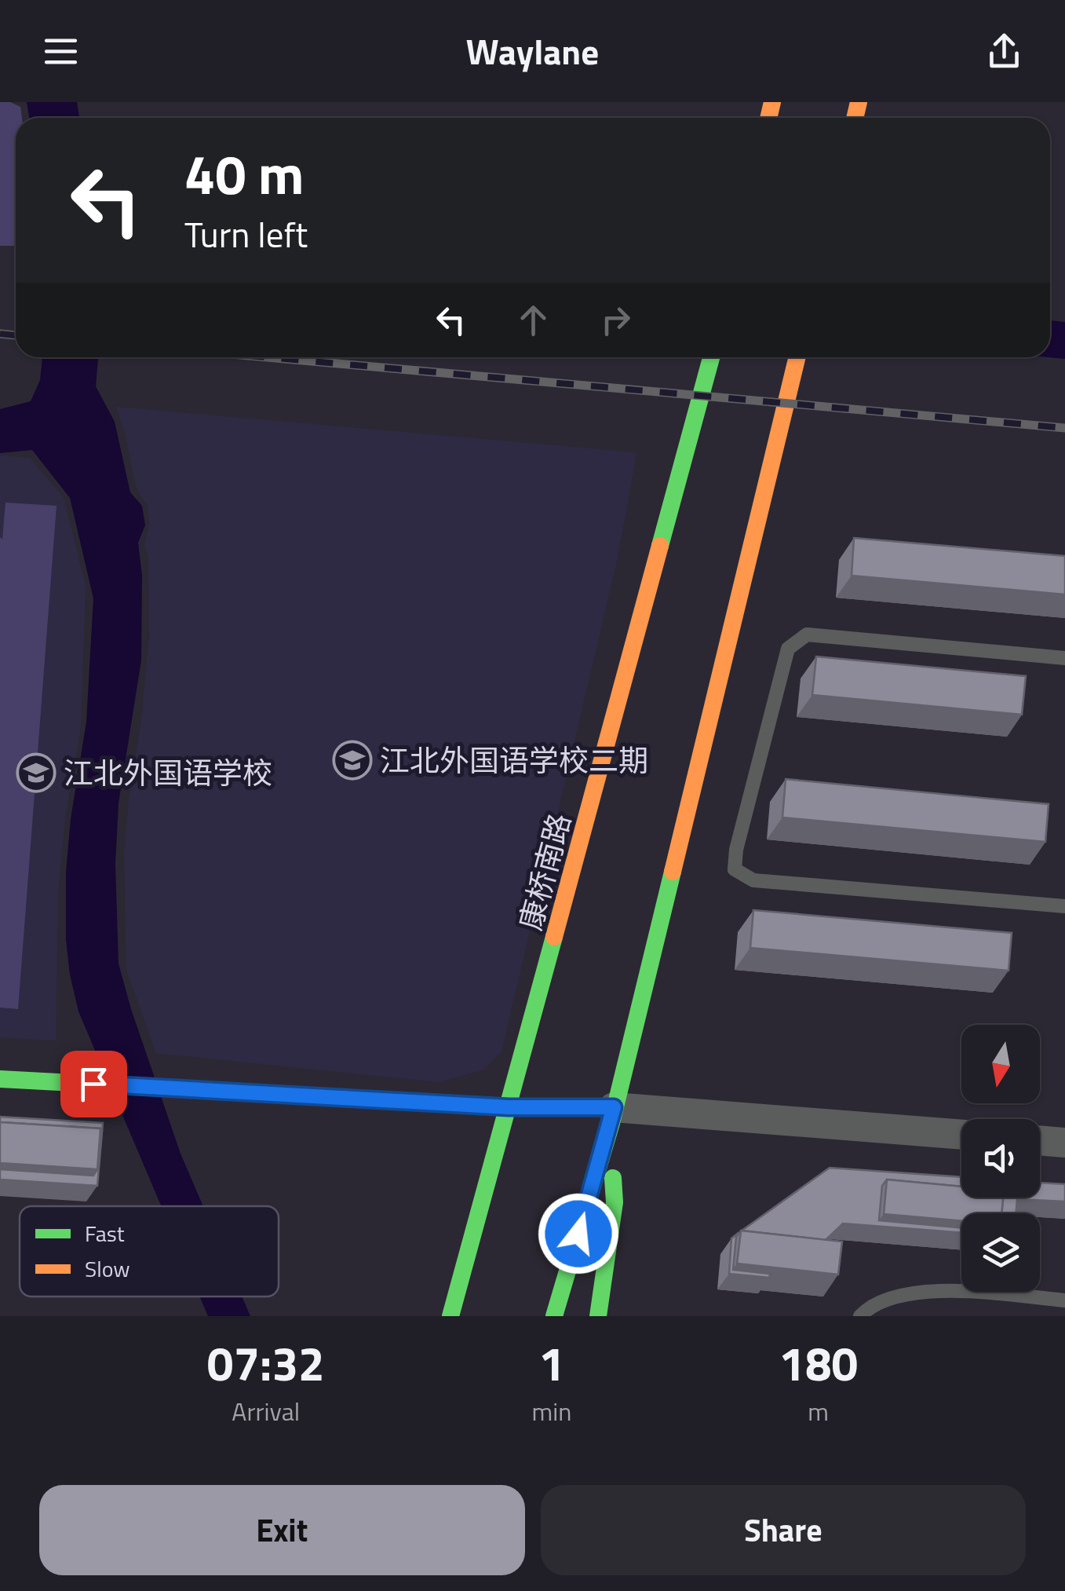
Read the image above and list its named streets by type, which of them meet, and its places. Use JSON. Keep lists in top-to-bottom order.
{
  "streets": {
    "main road": ["康桥南路"]
  },
  "places": {
    "school or university": ["江北外国语学校二期", "江北外国语学校"]
  },
  "legend": ["Fast", "Slow"],
  "north": "bottom",
  "page": {
    "header": "Waylane",
    "turn": ["40 m", "Turn left"],
    "eta": [
      "07:32",
      "Arrival",
      "1",
      "min",
      "180",
      "m"
    ],
    "buttons": ["Exit", "Share"]
  }
}
